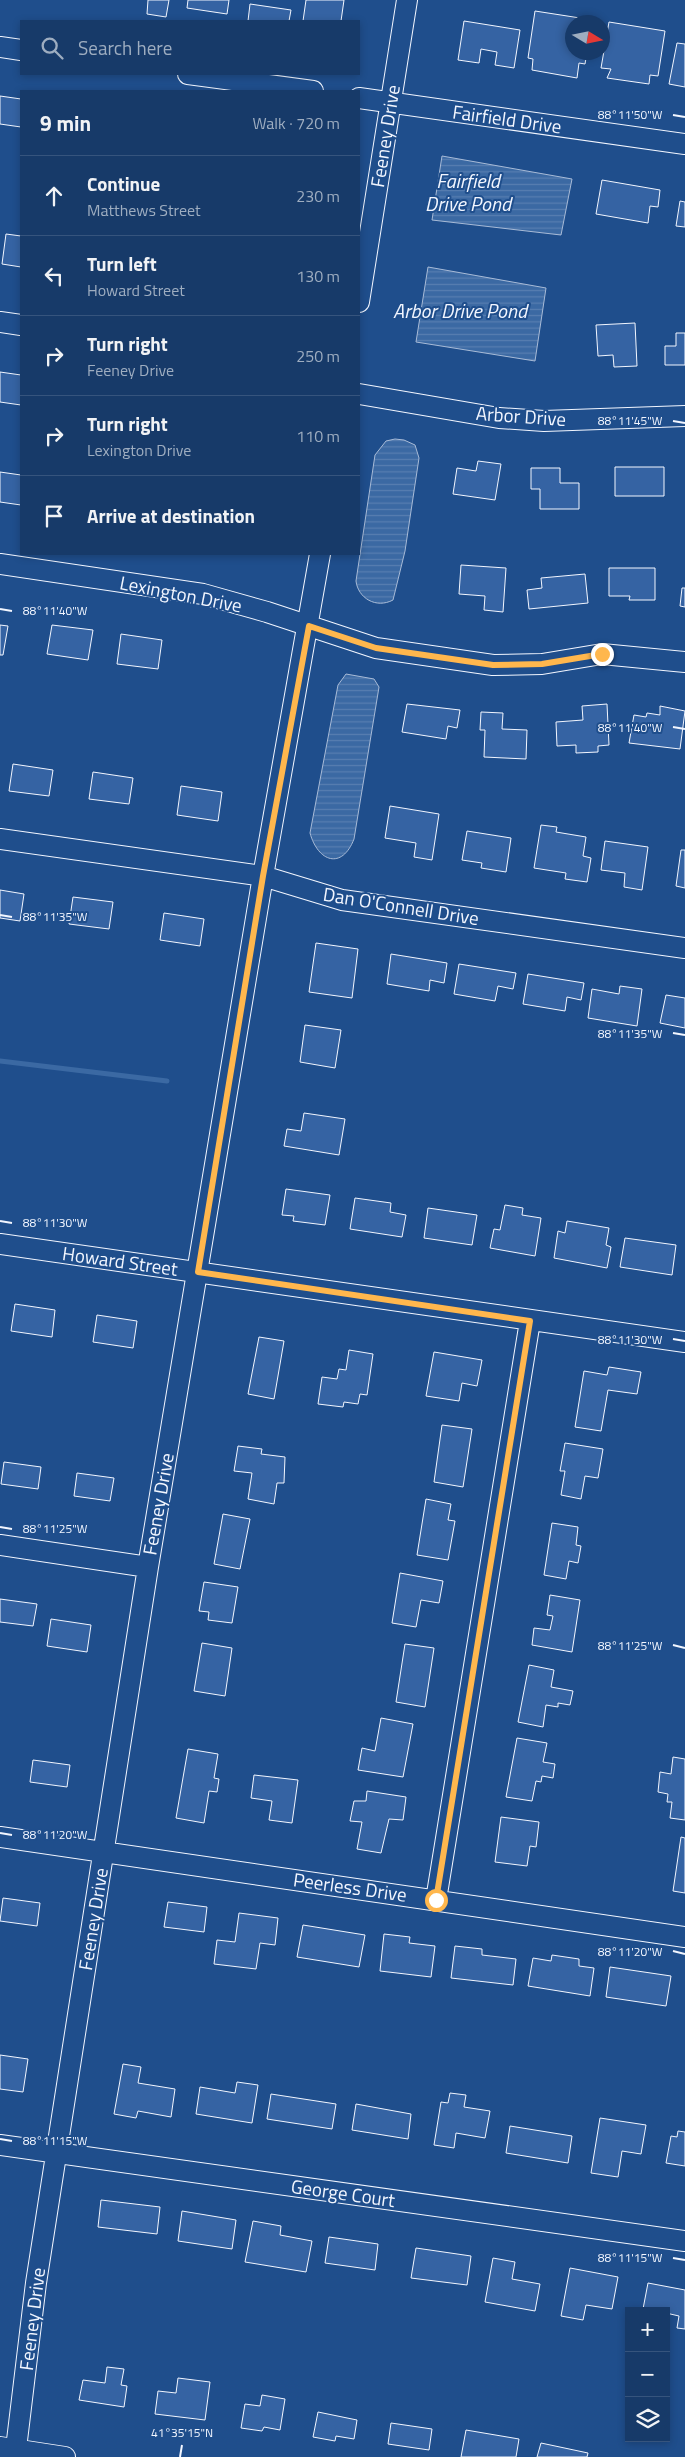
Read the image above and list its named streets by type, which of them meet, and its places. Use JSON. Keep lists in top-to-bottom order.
{
  "streets": {
    "street": [
      "Fairfield Drive",
      "Feeney Drive",
      "Arbor Drive",
      "Lexington Drive",
      "Dan O'Connell Drive",
      "Howard Street",
      "Peerless Drive",
      "George Court"
    ]
  },
  "crossings": [
    ["Fairfield Drive", "Feeney Drive"],
    ["Feeney Drive", "Lexington Drive"],
    ["Feeney Drive", "Dan O'Connell Drive"],
    ["Feeney Drive", "Howard Street"],
    ["Feeney Drive", "Peerless Drive"],
    ["Feeney Drive", "George Court"]
  ],
  "water": ["Fairfield Drive Pond", "Arbor Drive Pond"],
  "north": "right",
  "page": {
    "search": "Search here",
    "heading": ["9 min", "Walk · 720 m"],
    "list": [
      ["Continue", "Matthews Street", "230 m"],
      ["Turn left", "Howard Street", "130 m"],
      ["Turn right", "Feeney Drive", "250 m"],
      ["Turn right", "Lexington Drive", "110 m"],
      "Arrive at destination"
    ],
    "map_buttons": ["+", "−"]
  },
  "coordinates": [
    "88°11'50\"W",
    "88°11'45\"W",
    "88°11'40\"W",
    "88°11'35\"W",
    "88°11'30\"W",
    "88°11'25\"W",
    "88°11'20\"W",
    "88°11'15\"W",
    "41°35'15\"N"
  ]
}
